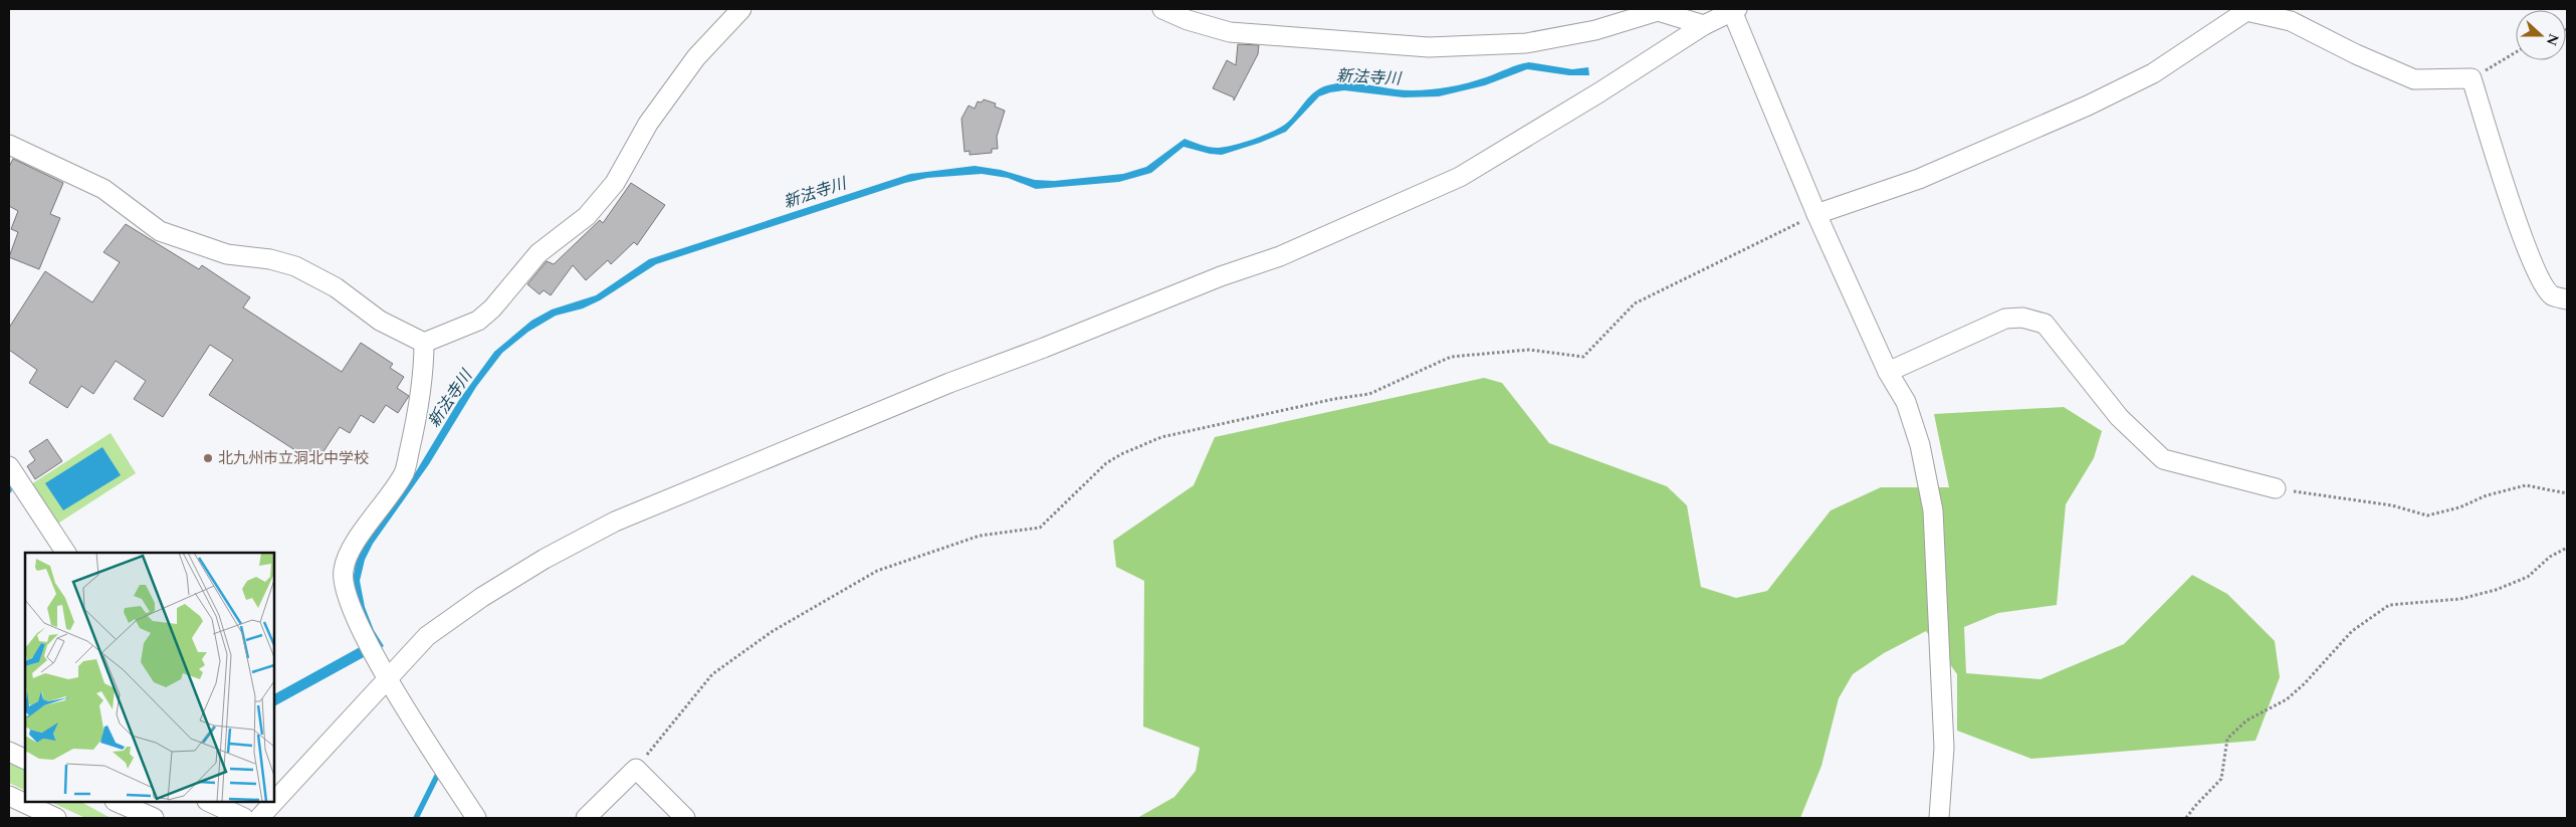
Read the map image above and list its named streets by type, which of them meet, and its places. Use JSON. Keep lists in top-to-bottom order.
{
  "water": ["新法寺川"],
  "places": ["北九州市立洞北中学校"],
  "north": "right"
}
